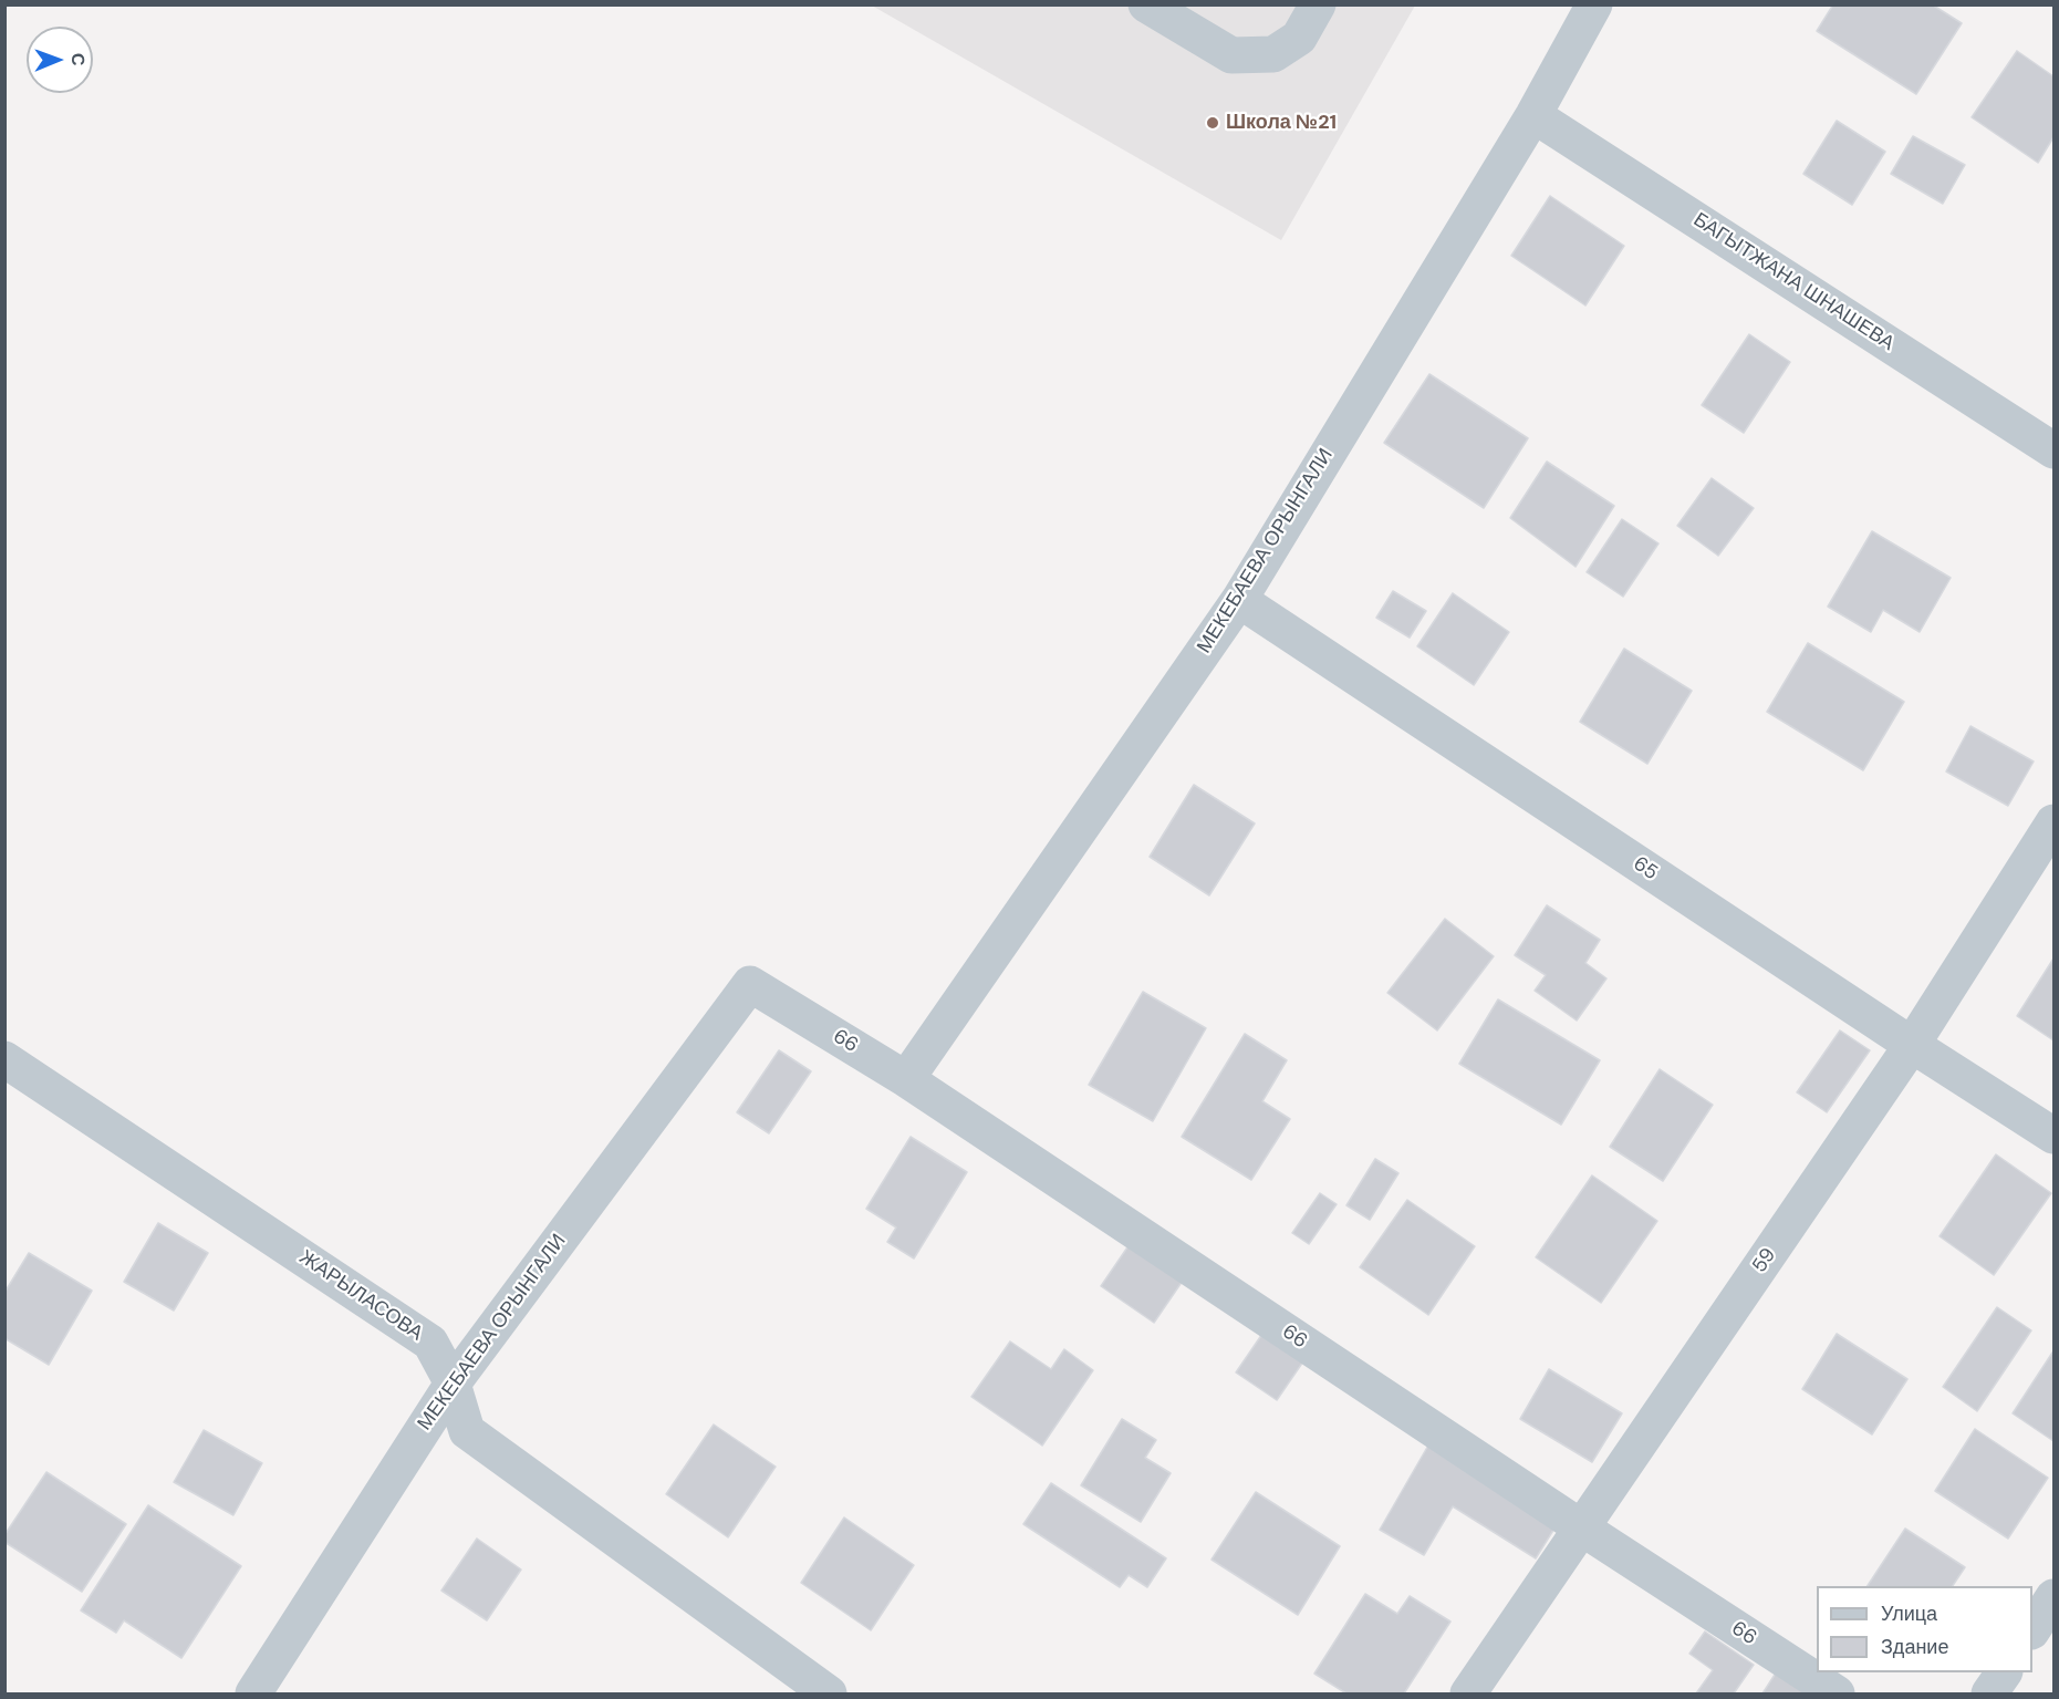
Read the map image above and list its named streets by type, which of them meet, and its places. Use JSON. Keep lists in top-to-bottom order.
{
  "streets": {
    "street": [
      "БАГЫТЖАНА ШНАШЕВА",
      "МЕКЕБАЕВА ОРЫНГАЛИ",
      "65",
      "66",
      "59",
      "ЖАРЫЛАСОВА"
    ]
  },
  "crossings": [
    ["БАГЫТЖАНА ШНАШЕВА", "МЕКЕБАЕВА ОРЫНГАЛИ"],
    ["МЕКЕБАЕВА ОРЫНГАЛИ", "65"],
    ["МЕКЕБАЕВА ОРЫНГАЛИ", "66"],
    ["МЕКЕБАЕВА ОРЫНГАЛИ", "ЖАРЫЛАСОВА"],
    ["65", "59"],
    ["66", "59"]
  ],
  "places": ["Школа №21"],
  "legend": ["Улица", "Здание"],
  "north": "right"
}
